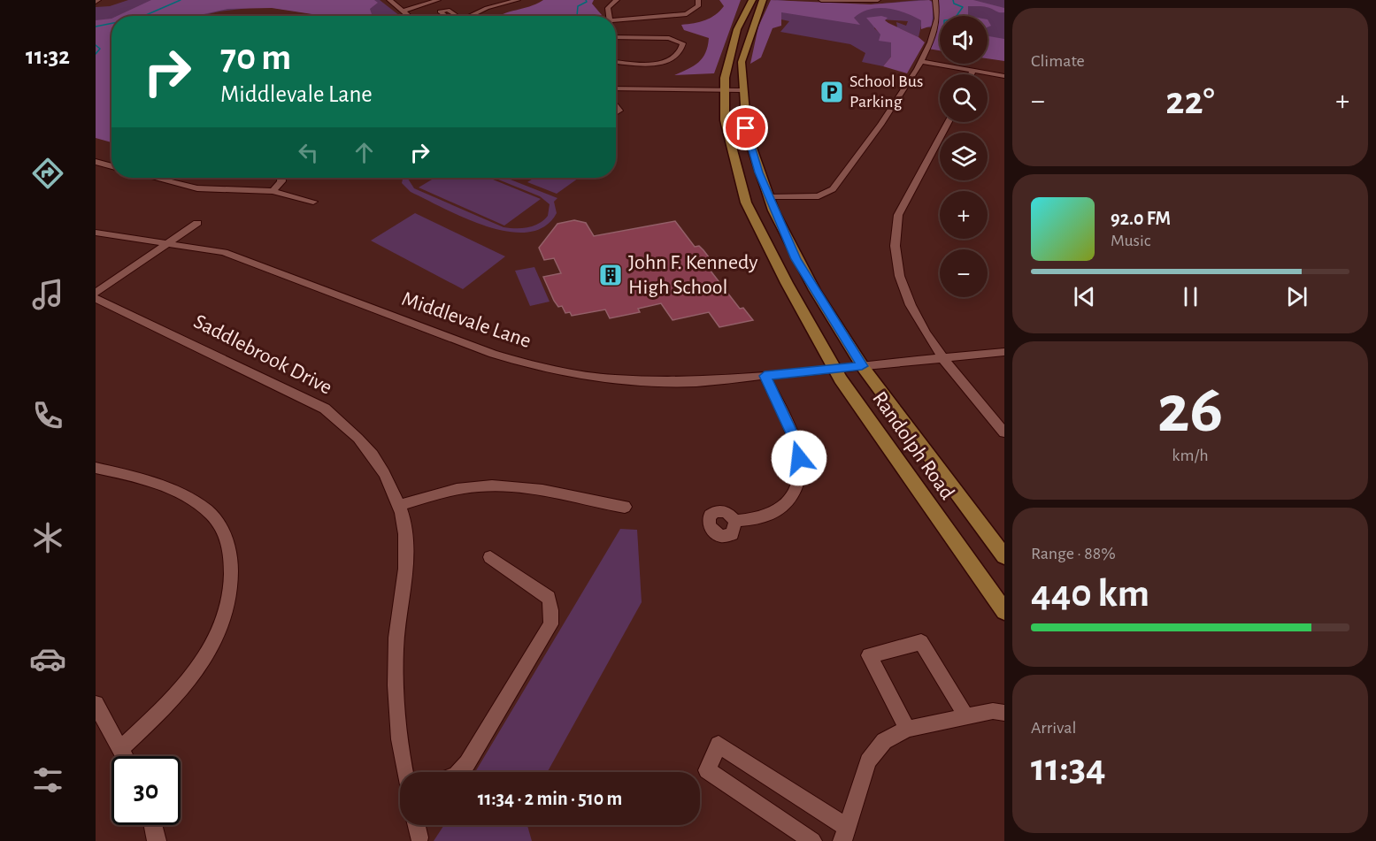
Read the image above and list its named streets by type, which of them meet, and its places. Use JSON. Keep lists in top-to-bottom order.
{
  "streets": {
    "main road": ["Randolph Road"],
    "street": ["Middlevale Lane", "Saddlebrook Drive"]
  },
  "crossings": [
    ["Middlevale Lane", "Randolph Road"]
  ],
  "places": {
    "parking": ["School Bus Parking"],
    "building": ["John F. Kennedy High School"]
  },
  "page": {
    "tabs": "11:32",
    "tile": [
      "Climate",
      ["26", "km/h"],
      ["Range · 88%", "440 km"],
      ["Arrival", "11:34"]
    ],
    "map_buttons": ["+", "−"],
    "turn": ["70 m", "Middlevale Lane"],
    "heat": ["−", "22°", "+"],
    "song": ["92.0 FM", "Music"],
    "limit": "30",
    "trip": "11:34 · 2 min · 510 m"
  }
}
